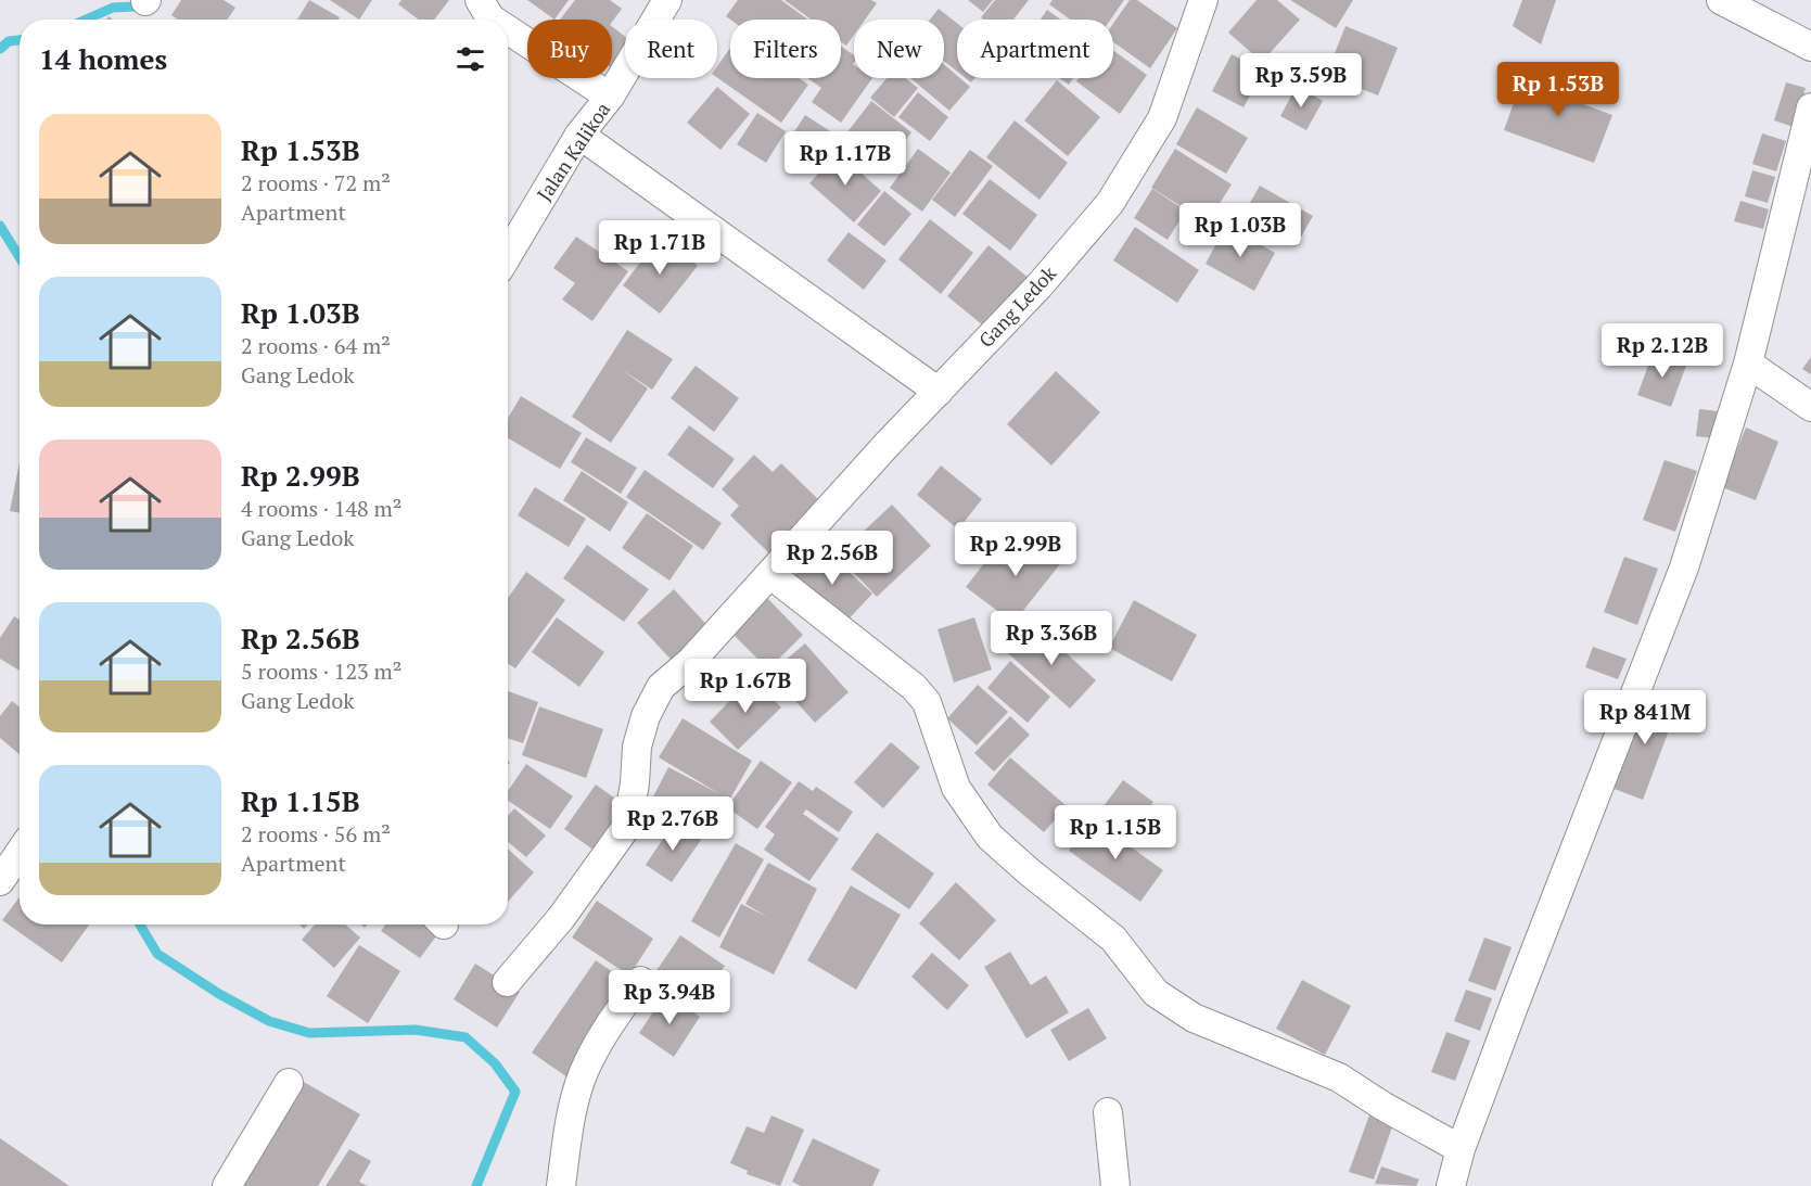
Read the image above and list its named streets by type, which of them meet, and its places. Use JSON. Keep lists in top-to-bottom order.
{
  "streets": {
    "street": ["Jalan Kalikoa", "Gang Ledok"]
  },
  "page": {
    "chip": [
      "Buy",
      "Rent",
      "Filters",
      "New",
      "Apartment"
    ],
    "heading": "14 homes",
    "price": [
      "Rp 3.59B",
      "Rp 1.53B",
      "Rp 1.17B",
      "Rp 1.03B",
      "Rp 1.71B",
      "Rp 2.12B",
      "Rp 2.99B",
      "Rp 2.56B",
      "Rp 3.36B",
      "Rp 1.67B",
      "Rp 841M",
      "Rp 2.76B",
      "Rp 1.15B",
      "Rp 3.94B"
    ],
    "list": [
      {
        "name": "Rp 1.53B",
        "note": "2 rooms · 72 m² · Apartment"
      },
      {
        "name": "Rp 1.03B",
        "note": "2 rooms · 64 m² · Gang Ledok"
      },
      {
        "name": "Rp 2.99B",
        "note": "4 rooms · 148 m² · Gang Ledok"
      },
      {
        "name": "Rp 2.56B",
        "note": "5 rooms · 123 m² · Gang Ledok"
      },
      {
        "name": "Rp 1.15B",
        "note": "2 rooms · 56 m² · Apartment"
      }
    ]
  }
}
